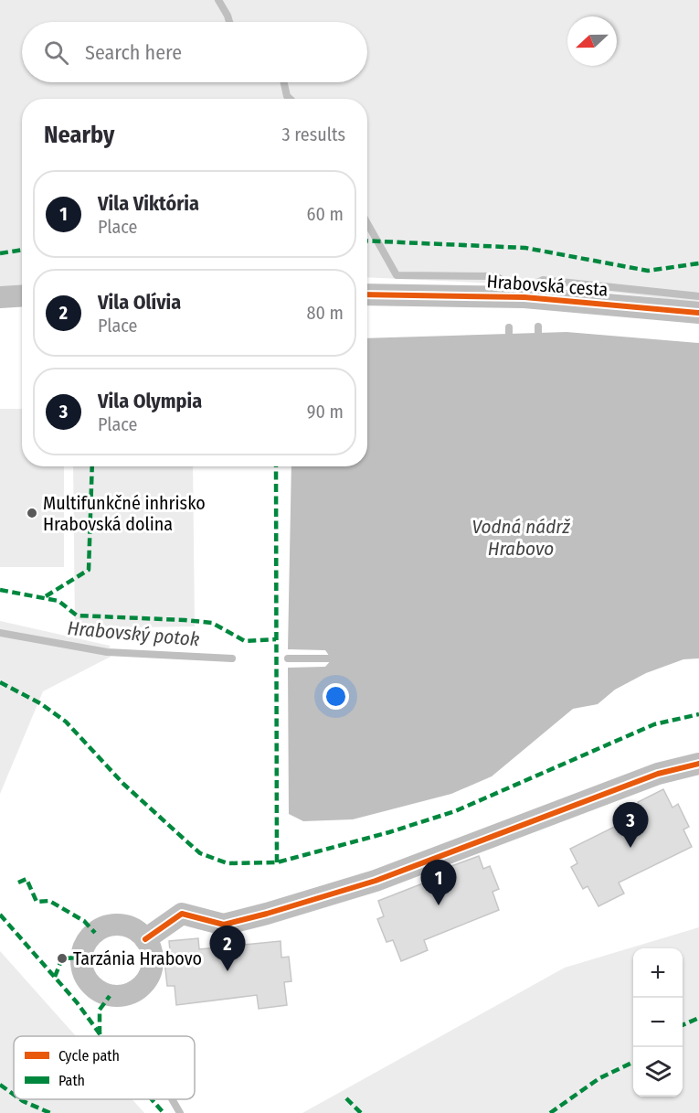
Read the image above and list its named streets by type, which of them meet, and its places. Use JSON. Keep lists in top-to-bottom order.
{
  "streets": {
    "street": ["Hrabovská cesta"]
  },
  "water": ["Vodná nádrž Hrabovo", "Hrabovský potok"],
  "places": ["Multifunkčné inhrisko Hrabovská dolina", "Tarzánia Hrabovo"],
  "legend": ["Cycle path", "Path"],
  "north": "left",
  "page": {
    "search": "Search here",
    "heading": ["Nearby", "3 results"],
    "list": [
      {
        "mark": "1",
        "name": "Vila Viktória",
        "note": "Place",
        "value": "60 m"
      },
      {
        "mark": "2",
        "name": "Vila Olívia",
        "note": "Place",
        "value": "80 m"
      },
      {
        "mark": "3",
        "name": "Vila Olympia",
        "note": "Place",
        "value": "90 m"
      }
    ],
    "pins": ["3", "1", "2"],
    "map_buttons": ["+", "−"]
  }
}
